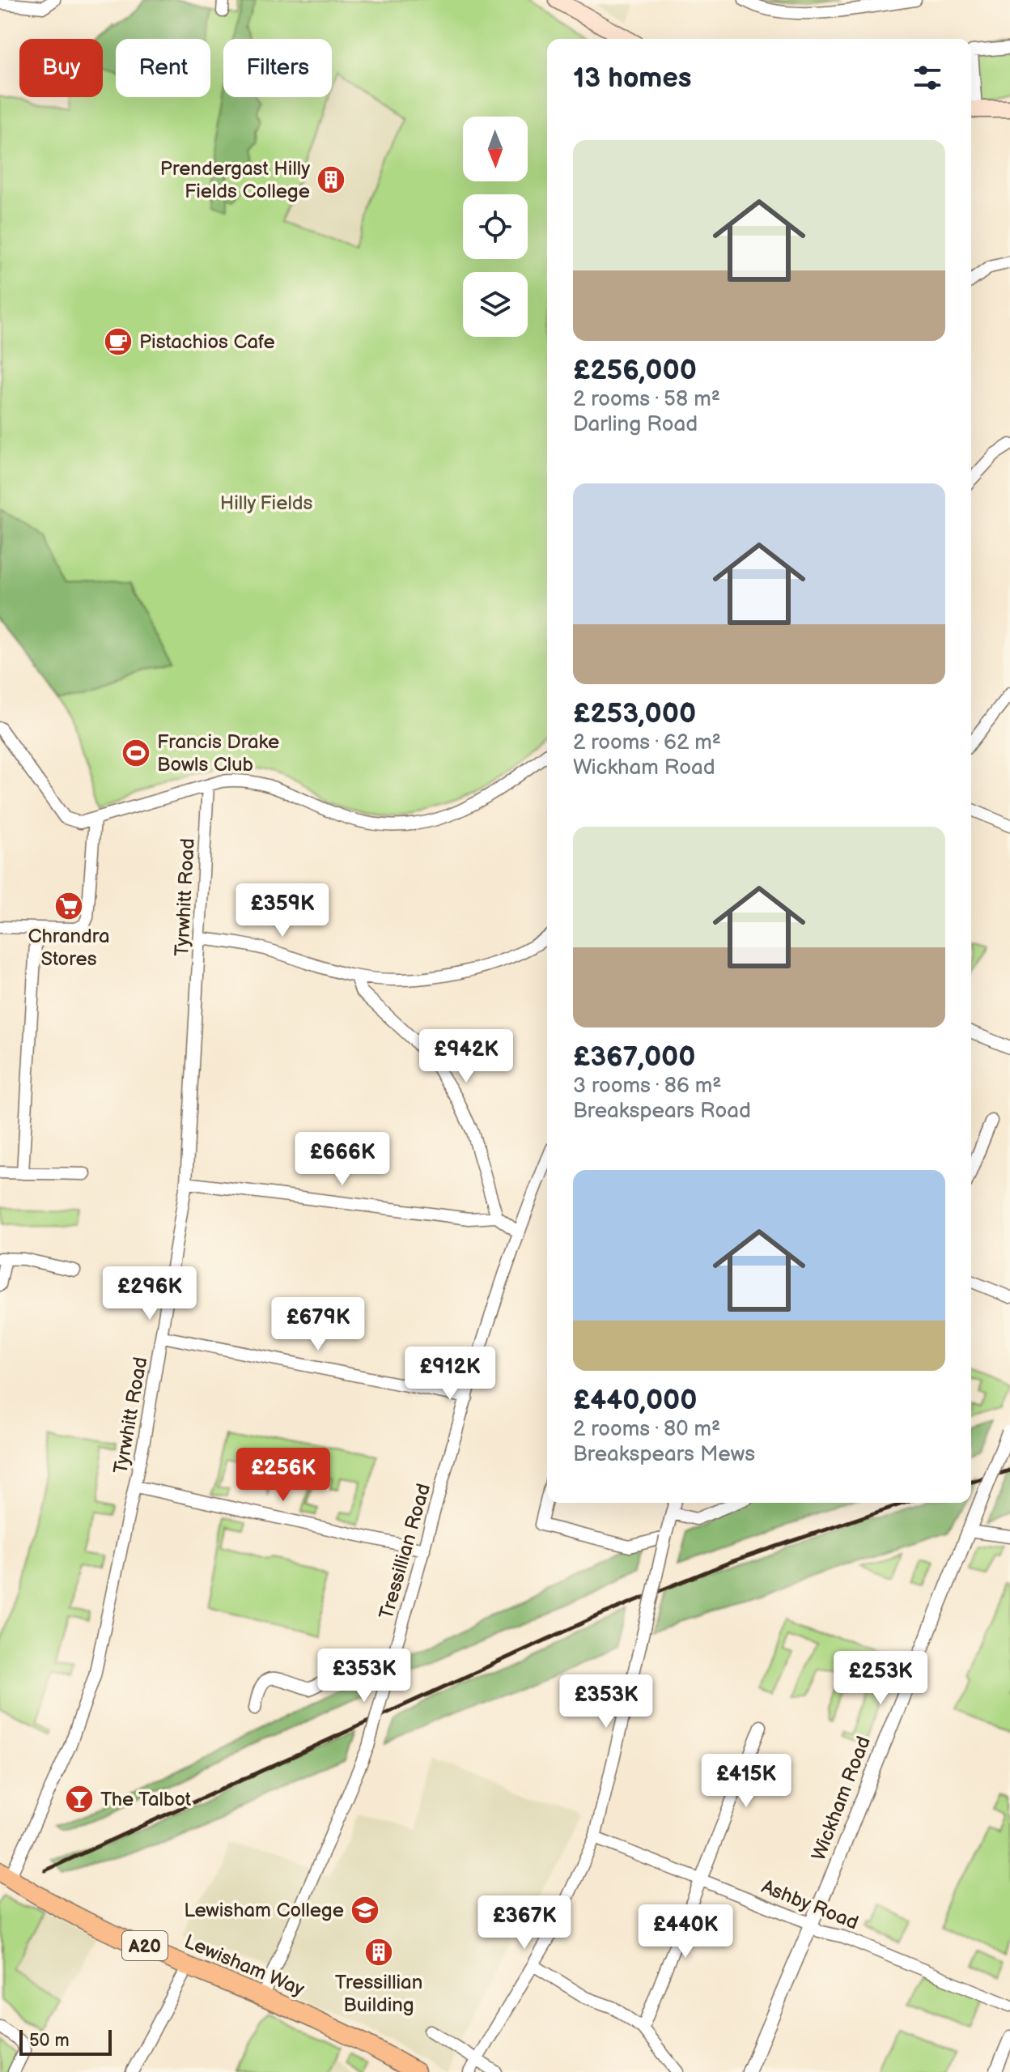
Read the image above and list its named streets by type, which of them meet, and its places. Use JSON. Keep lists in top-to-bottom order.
{
  "streets": {
    "highway": ["A20", "Lewisham Way"],
    "street": [
      "Tyrwhitt Road",
      "Tressillian Road",
      "Wickham Road",
      "Ashby Road"
    ]
  },
  "crossings": [
    ["Tyrwhitt Road", "Lewisham Way"],
    ["Tressillian Road", "Lewisham Way"],
    ["Wickham Road", "Ashby Road"]
  ],
  "parks": ["Hilly Fields"],
  "places": {
    "building": ["Prendergast Hilly Fields College", "Tressillian Building"],
    "cafe": ["Pistachios Cafe"],
    "sports": ["Francis Drake Bowls Club"],
    "supermarket": ["Chrandra Stores"],
    "bar": ["The Talbot"],
    "school or university": ["Lewisham College"]
  },
  "scale_bar": "50 m",
  "north": "bottom",
  "page": {
    "chip": ["Buy", "Rent", "Filters"],
    "heading": "13 homes",
    "list": [
      {
        "name": "£256,000",
        "note": "2 rooms · 58 m² · Darling Road"
      },
      {
        "name": "£253,000",
        "note": "2 rooms · 62 m² · Wickham Road"
      },
      {
        "name": "£367,000",
        "note": "3 rooms · 86 m² · Breakspears Road"
      },
      {
        "name": "£440,000",
        "note": "2 rooms · 80 m² · Breakspears Mews"
      }
    ],
    "price": [
      "£359K",
      "£942K",
      "£666K",
      "£296K",
      "£679K",
      "£912K",
      "£256K",
      "£353K",
      "£253K",
      "£353K",
      "£415K",
      "£367K",
      "£440K"
    ],
    "scale": "50 m"
  }
}
